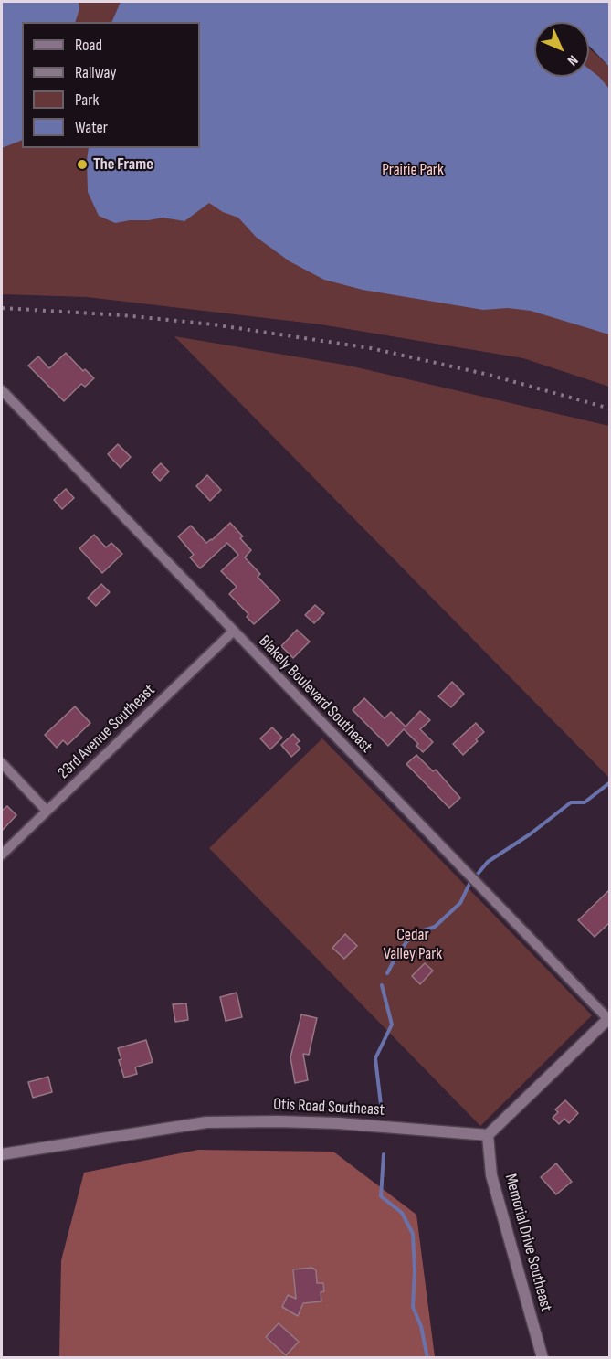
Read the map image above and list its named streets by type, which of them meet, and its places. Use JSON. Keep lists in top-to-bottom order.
{
  "streets": {
    "street": [
      "Blakely Boulevard Southeast",
      "23rd Avenue Southeast",
      "Otis Road Southeast",
      "Memorial Drive Southeast"
    ]
  },
  "crossings": [
    ["Blakely Boulevard Southeast", "23rd Avenue Southeast"],
    ["Otis Road Southeast", "Memorial Drive Southeast"]
  ],
  "parks": ["Prairie Park", "Cedar Valley Park"],
  "places": ["The Frame"],
  "legend": [
    "Road",
    "Railway",
    "Park",
    "Water"
  ],
  "north": "bottom right"
}
